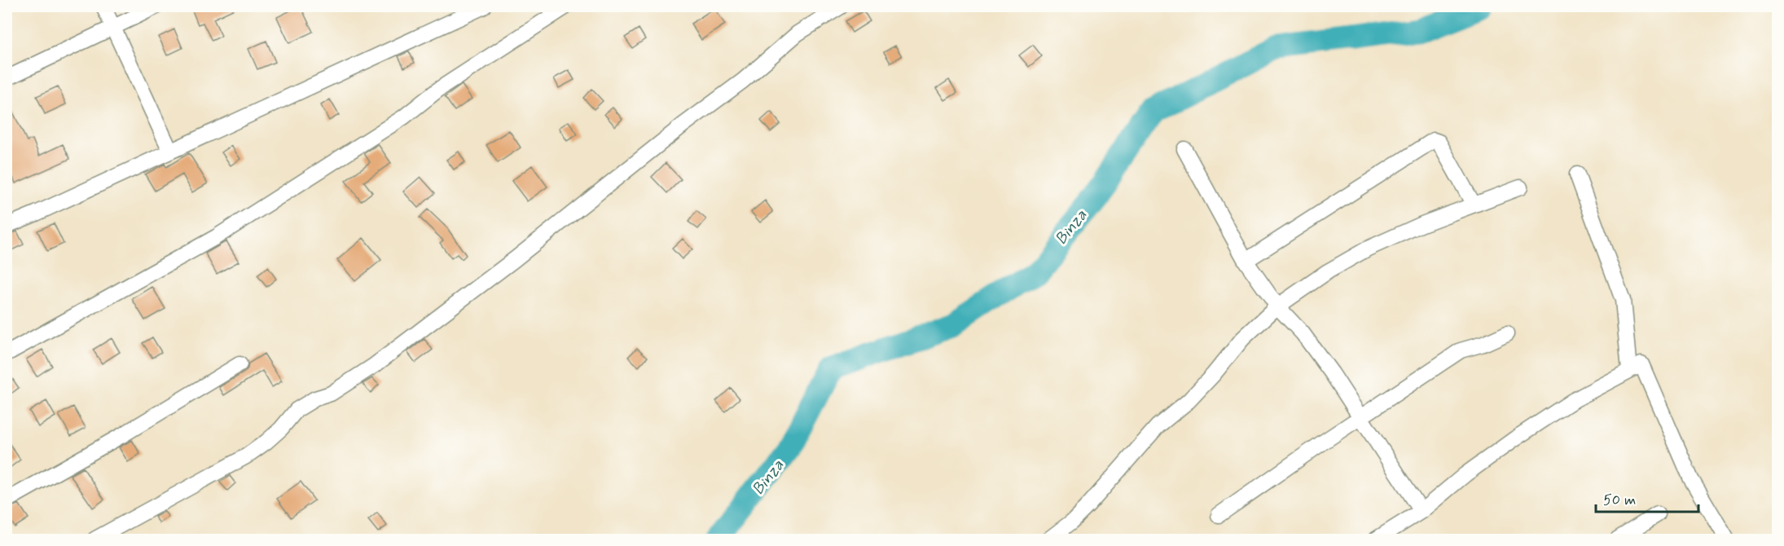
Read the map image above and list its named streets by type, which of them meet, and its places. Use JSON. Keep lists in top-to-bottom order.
{
  "water": ["Binza"],
  "scale_bar": "50 m"
}
